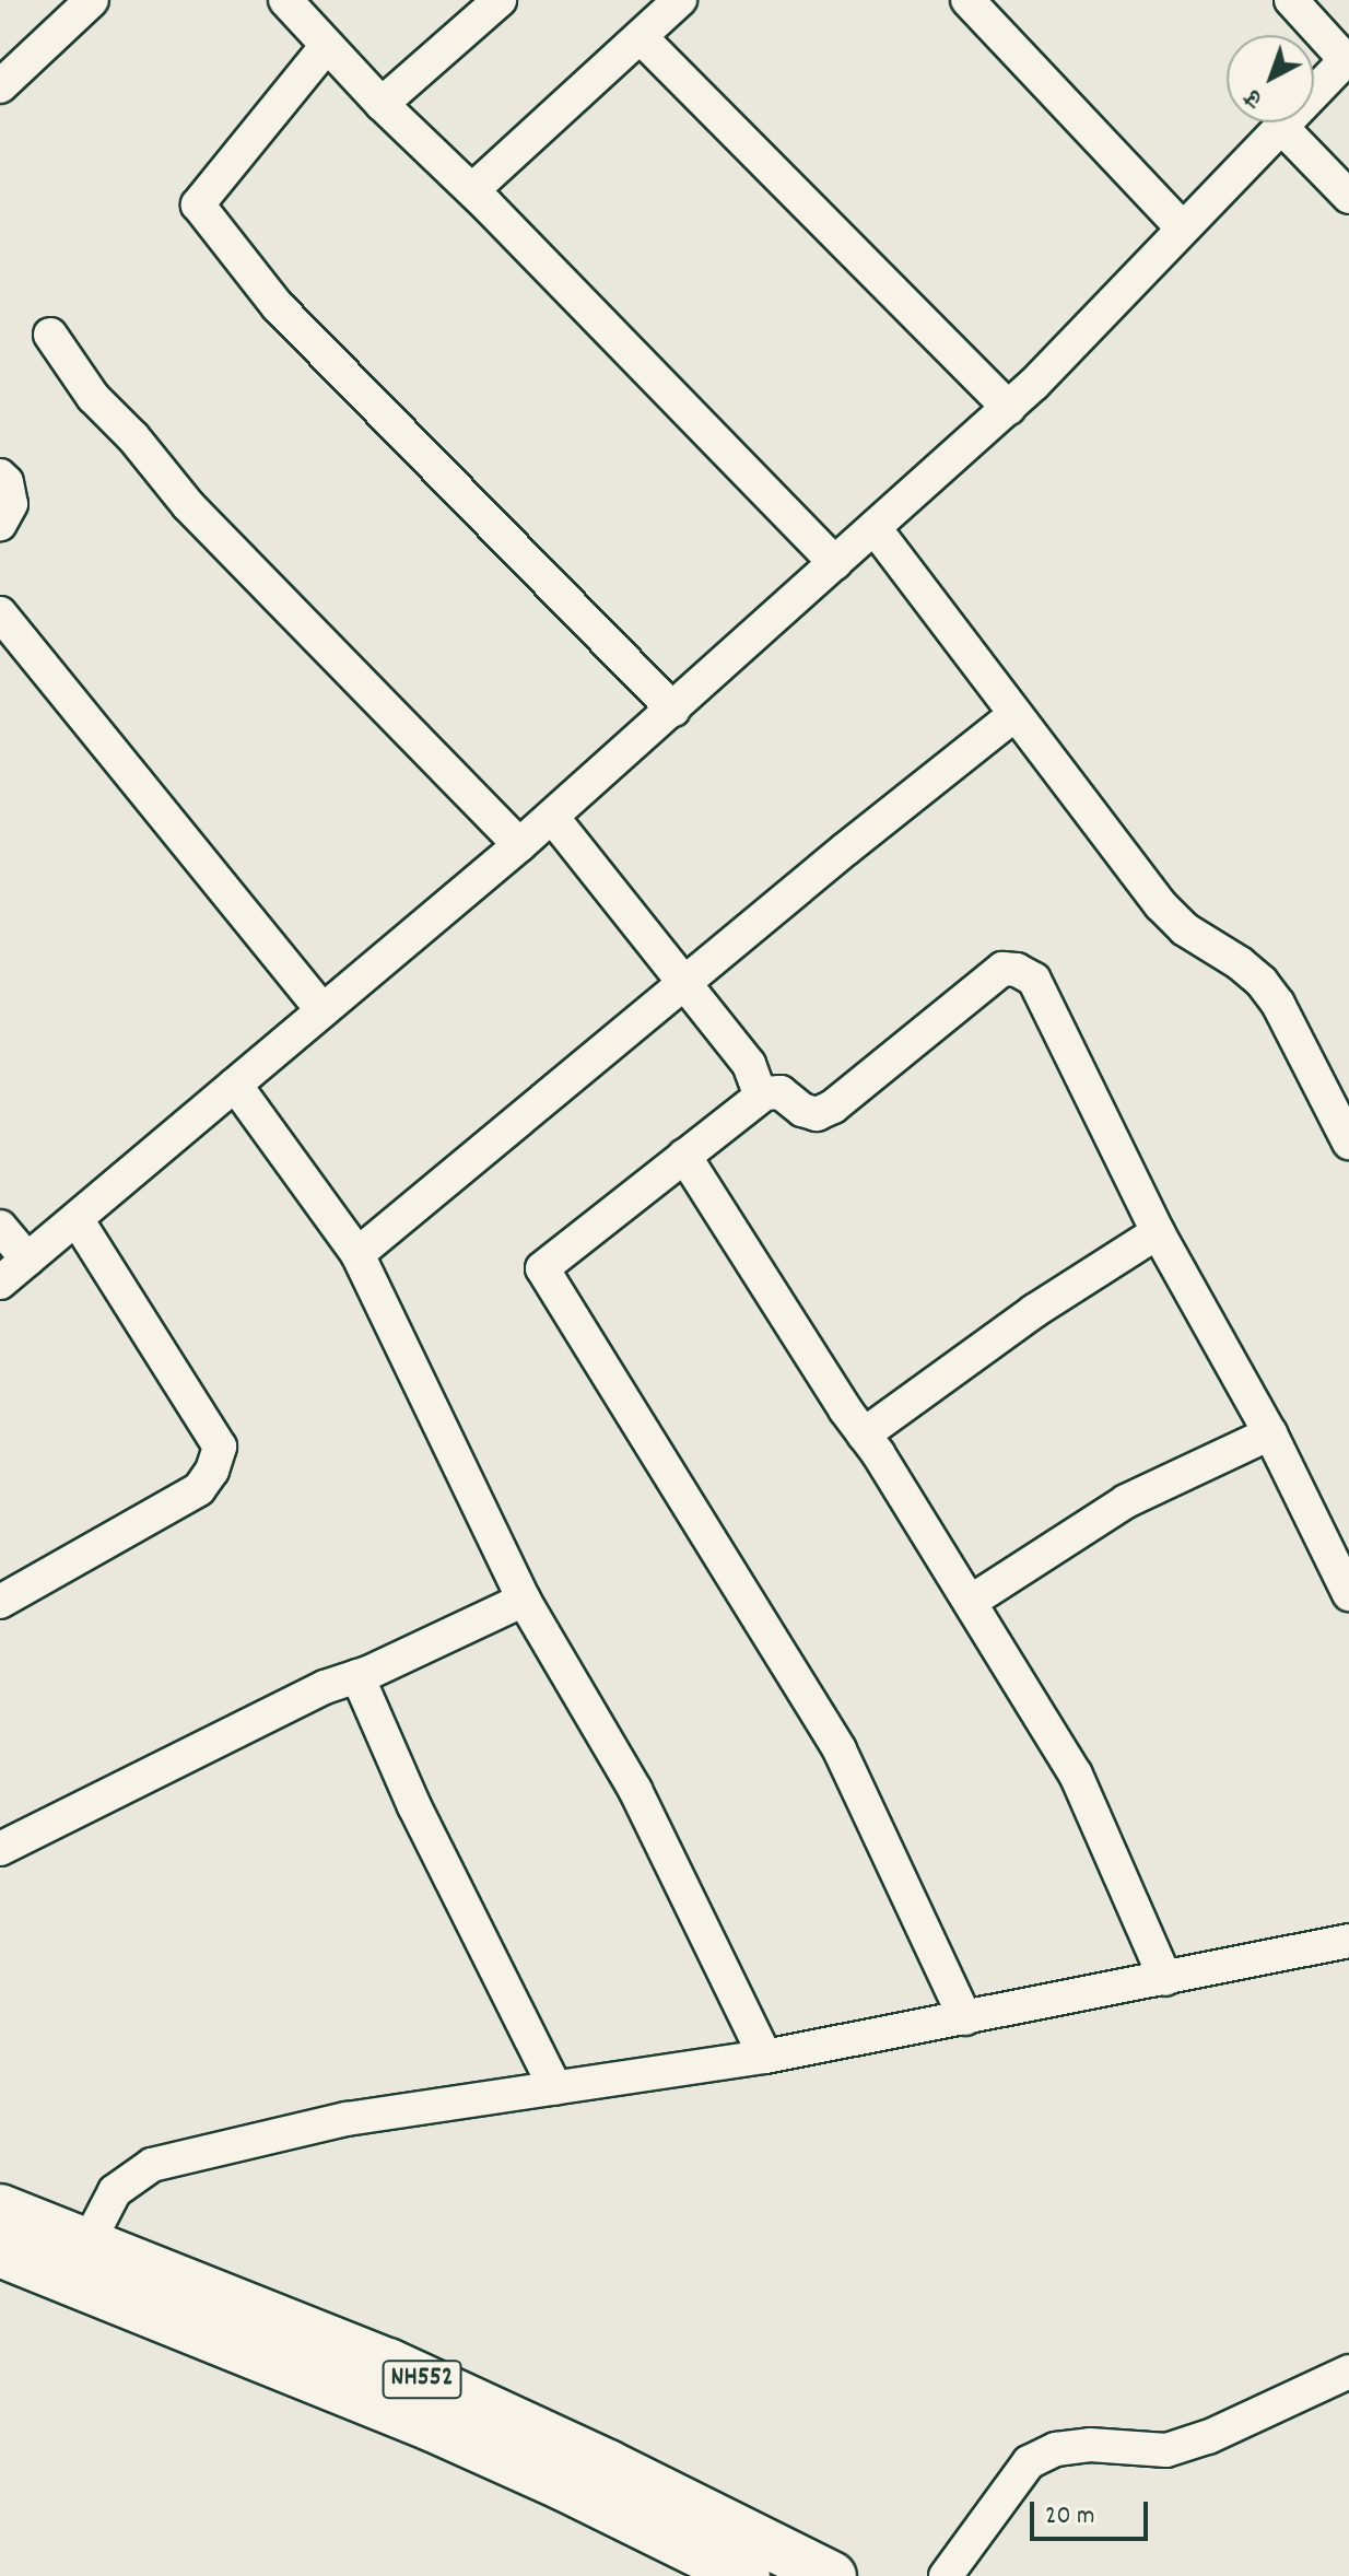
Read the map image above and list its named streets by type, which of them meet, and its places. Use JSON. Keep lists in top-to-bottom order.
{
  "streets": {
    "highway": ["NH552"]
  },
  "scale_bar": "20 m",
  "north": "bottom left"
}
